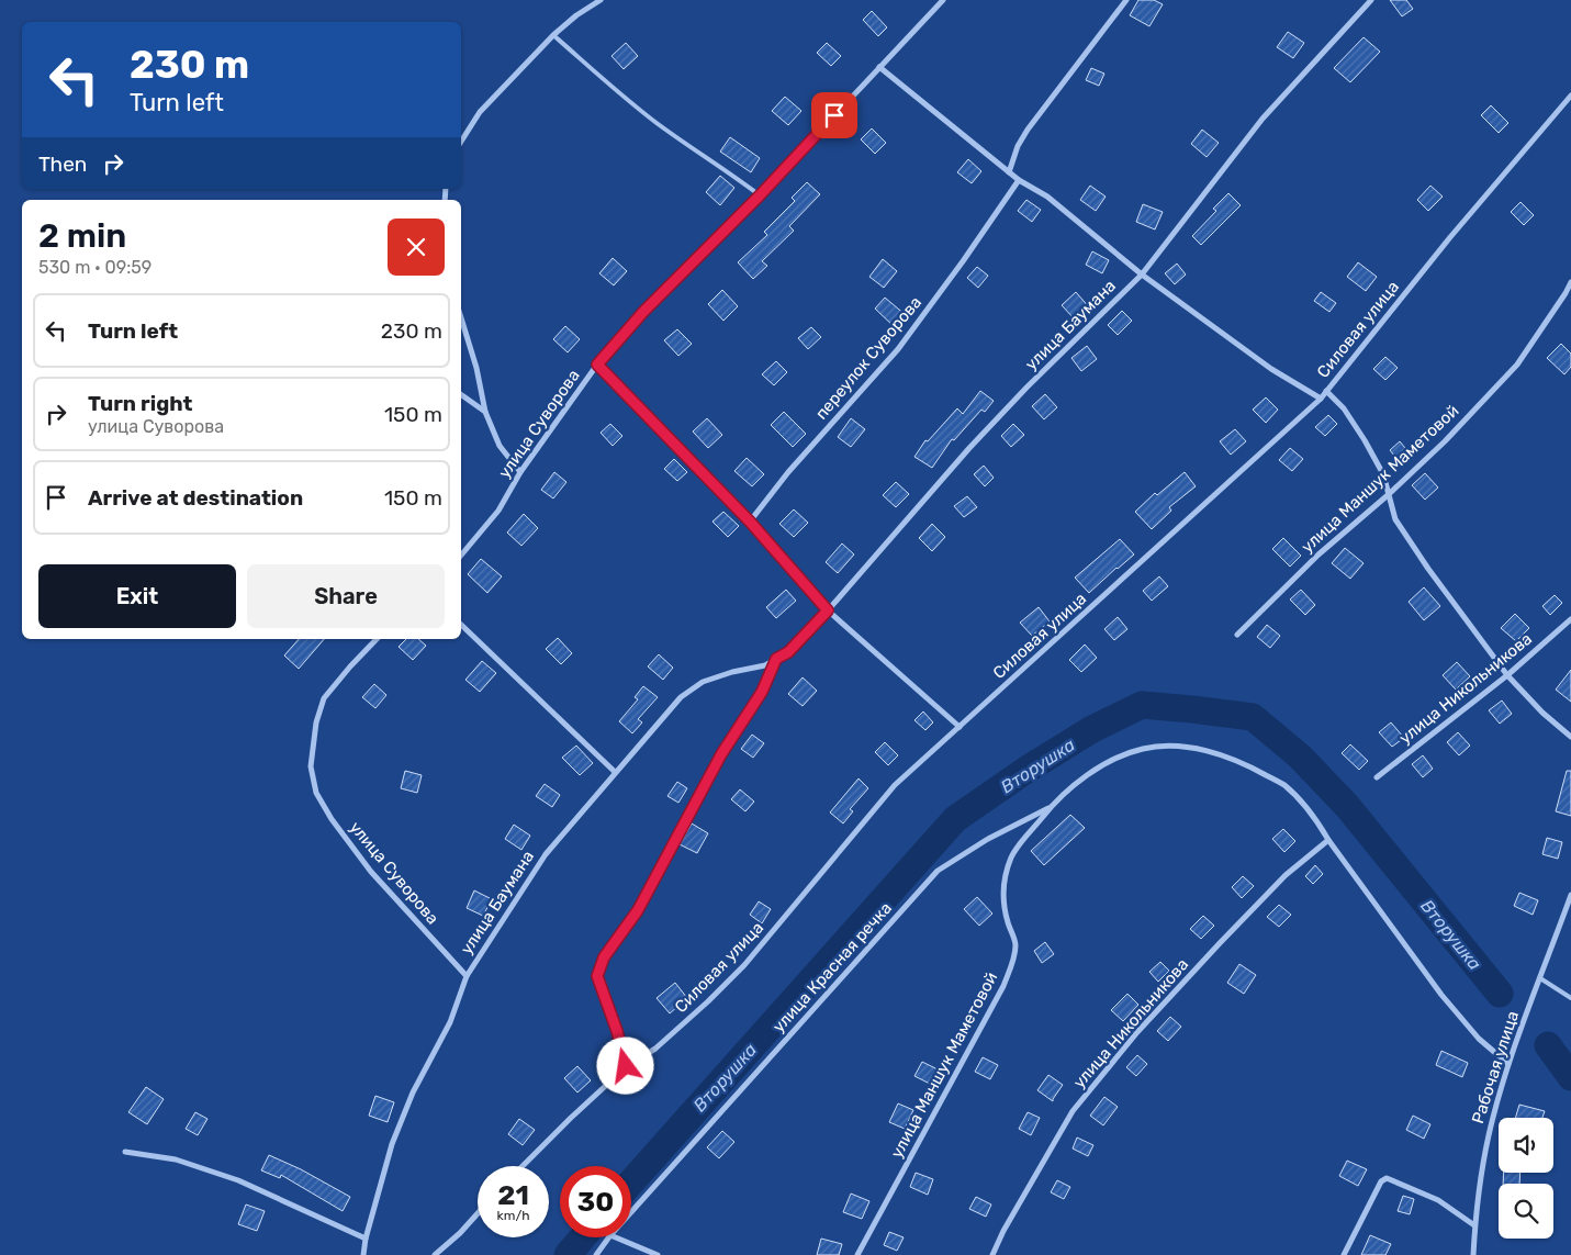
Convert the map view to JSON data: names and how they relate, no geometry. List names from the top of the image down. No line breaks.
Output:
{"streets":{"street":["улица Баумана","Силовая улица","переулок Суворова","улица Суворова","улица Маншук Маметовой","улица Никольникова","улица Красная речка","Рабочая улица"]},"crossings":[["улица Баумана","Силовая улица"],["улица Баумана","улица Суворова"],["улица Маншук Маметовой","улица Никольникова"],["улица Маншук Маметовой","улица Красная речка"],["улица Маншук Маметовой","Рабочая улица"]],"water":["Вторушка"],"page":{"turn":["230 m","Turn left"],"then":"Then","heading":["2 min","530 m · 09:59"],"list":[{"name":"Turn left","value":"230 m"},{"name":"Turn right","note":"улица Суворова","value":"150 m"},{"name":"Arrive at destination","value":"150 m"}],"buttons":["Exit","Share"],"speed":"21 km/h","limit":"30"}}
